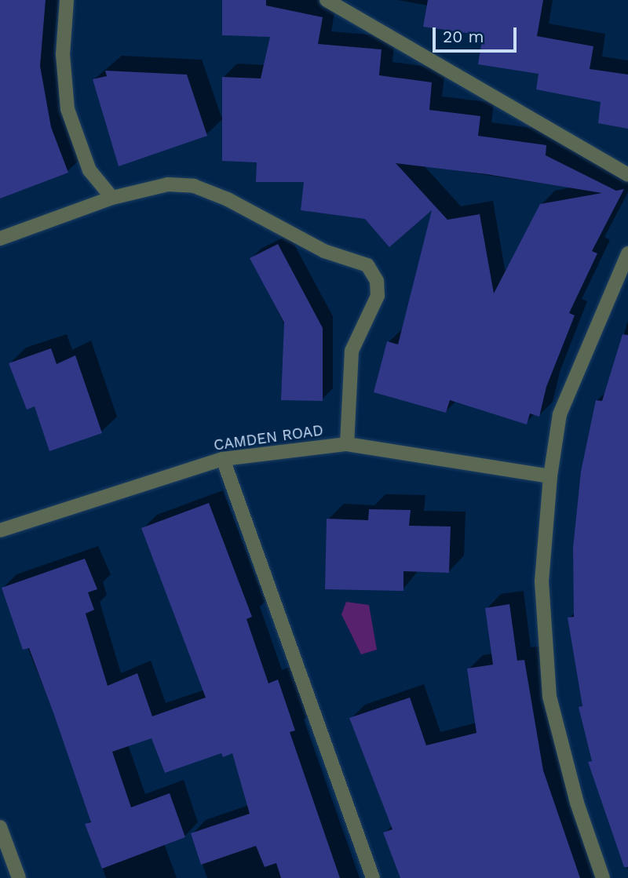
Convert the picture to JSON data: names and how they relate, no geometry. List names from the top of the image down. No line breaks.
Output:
{"streets":{"street":["CAMDEN ROAD"]},"scale_bar":"20 m"}
